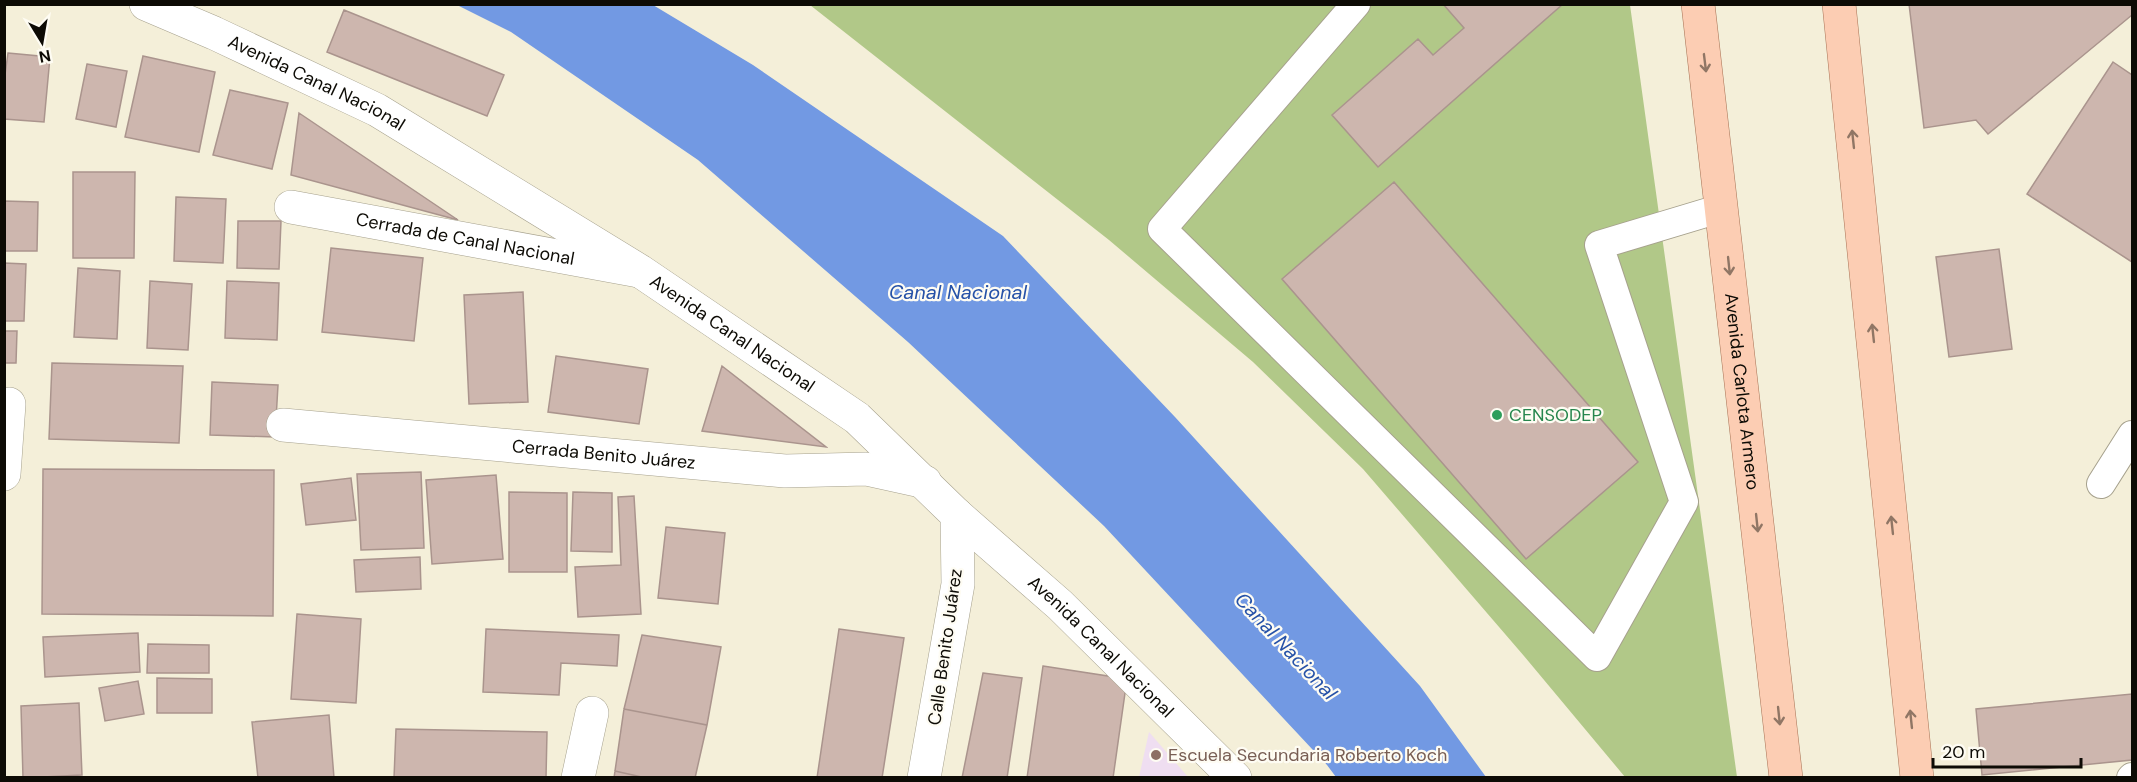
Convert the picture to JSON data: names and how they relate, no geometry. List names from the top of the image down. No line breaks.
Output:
{"streets":{"main road":["Avenida Carlota Armero"],"street":["Avenida Canal Nacional","Cerrada de Canal Nacional","Cerrada Benito Juárez","Calle Benito Juárez"]},"crossings":[["Avenida Canal Nacional","Cerrada de Canal Nacional"],["Avenida Canal Nacional","Cerrada Benito Juárez"],["Avenida Canal Nacional","Calle Benito Juárez"]],"water":["Canal Nacional"],"places":["CENSODEP","Escuela Secundaria Roberto Koch"],"scale_bar":"20 m","north":"bottom"}
